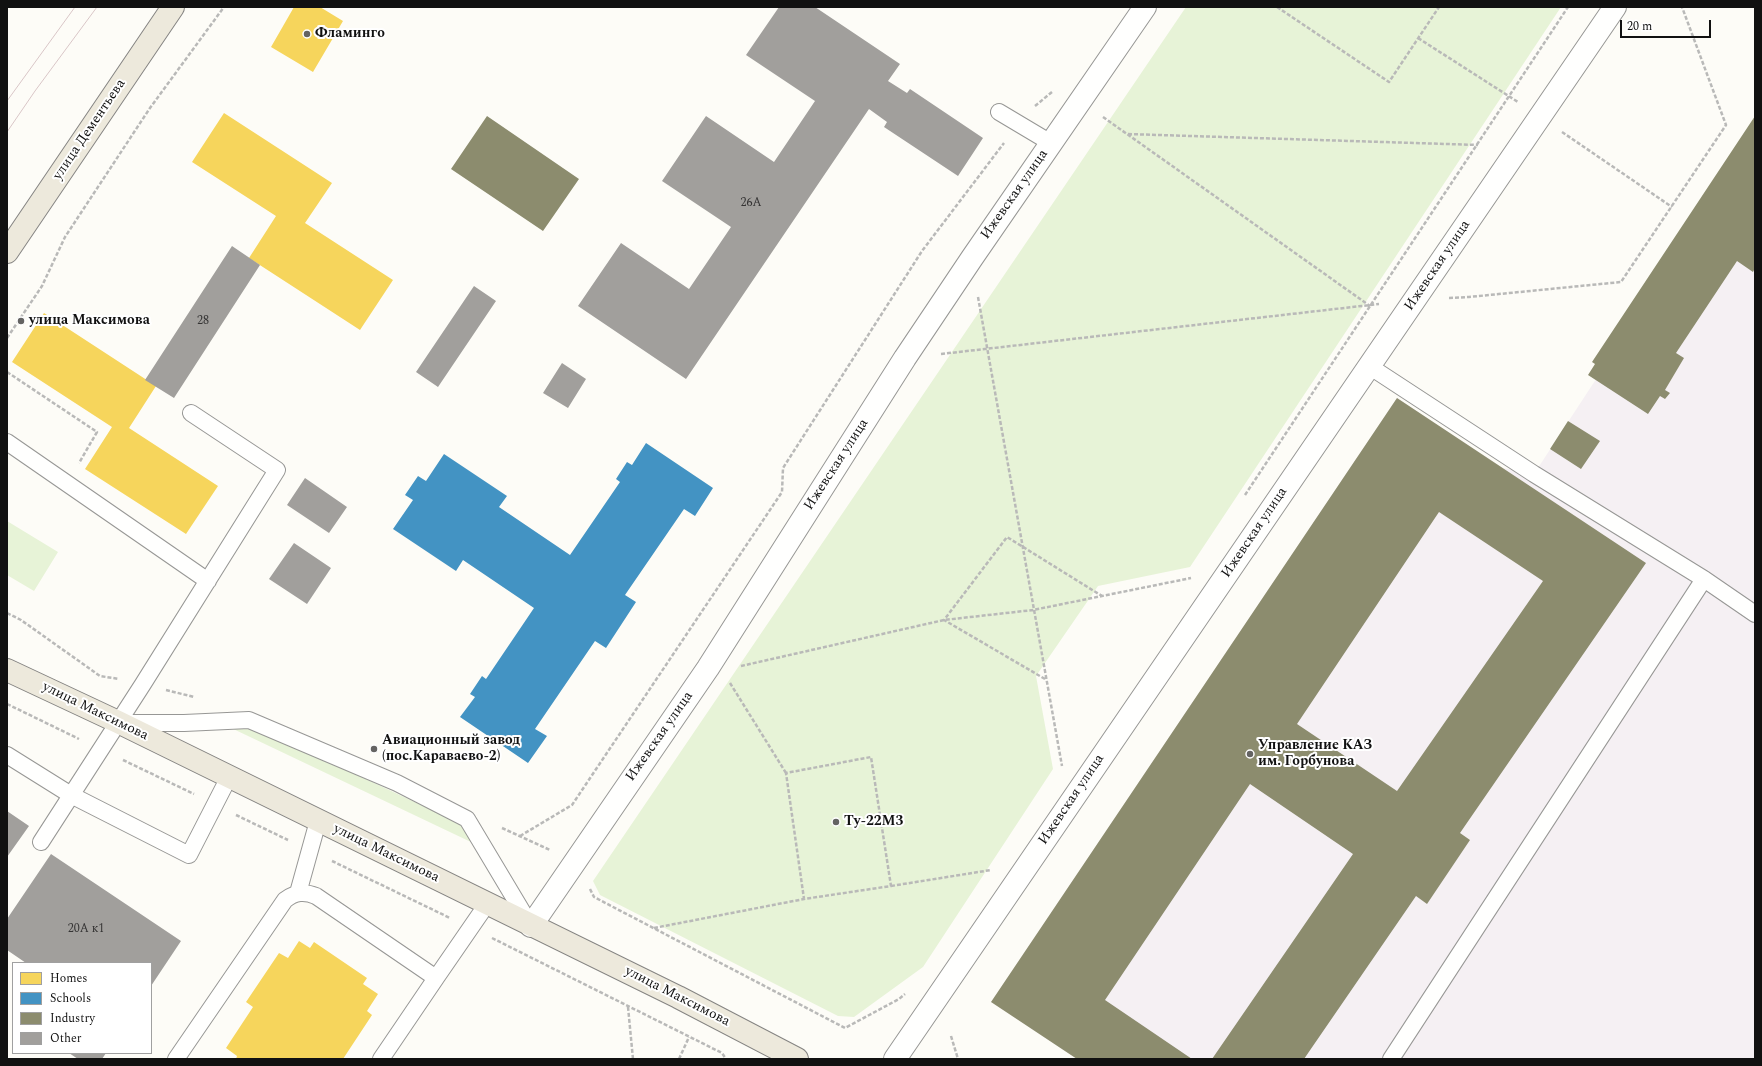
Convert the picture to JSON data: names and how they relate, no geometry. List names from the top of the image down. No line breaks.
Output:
{"streets":{"main road":["улица Дементьева","улица Максимова"],"street":["Ижевская улица"]},"crossings":[["Ижевская улица","улица Максимова"]],"places":["Фламинго","улица Максимова","Авиационный завод (пос.Караваево-2)","Управление КАЗ им. Горбунова","Ту-22М3"],"house_numbers":["26А","28","20А к1"],"legend":["Homes","Schools","Industry","Other"],"scale_bar":"20 m"}
